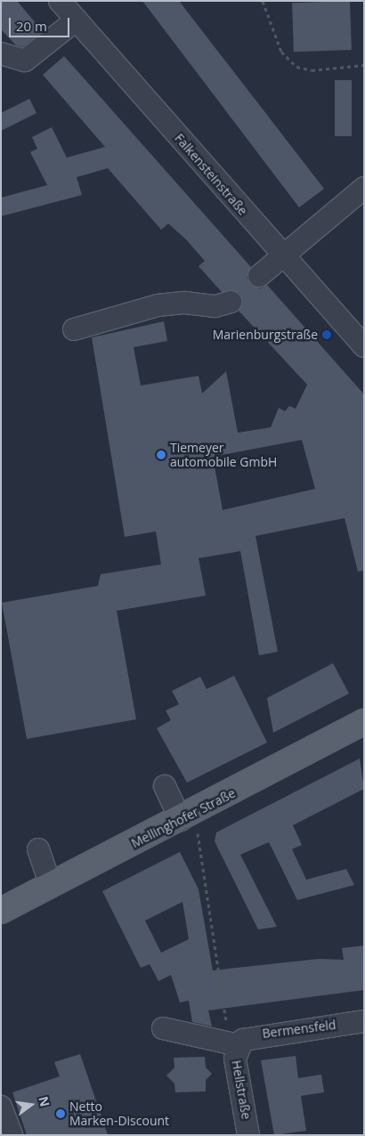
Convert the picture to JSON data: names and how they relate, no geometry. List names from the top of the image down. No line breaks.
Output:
{"streets":{"main road":["Mellinghofer Straße"],"street":["Falkensteinstraße","Bermensfeld","Hellstraße"]},"crossings":[["Bermensfeld","Hellstraße"]],"places":["Marienburgstraße","Tiemeyer automobile GmbH","Netto Marken-Discount"],"scale_bar":"20 m","north":"right"}
